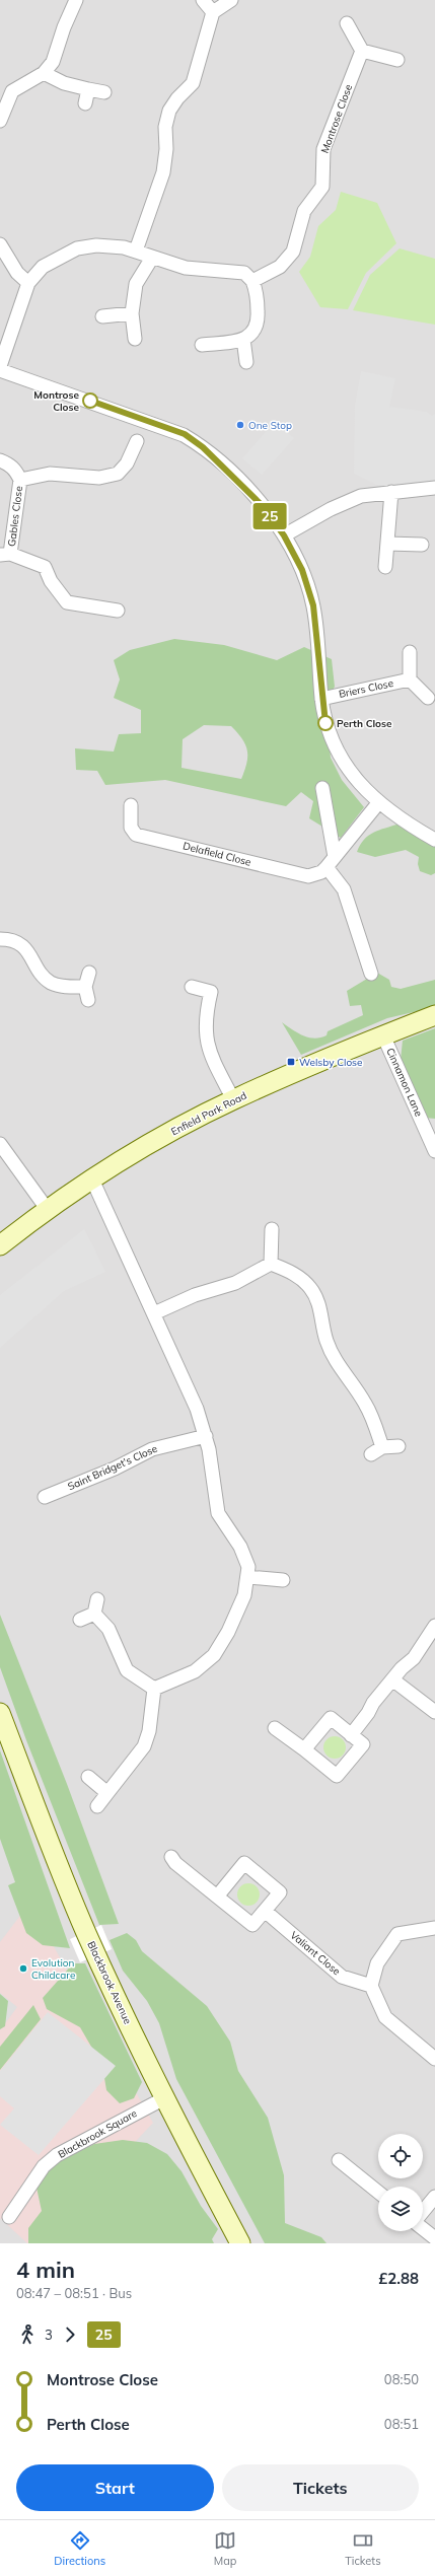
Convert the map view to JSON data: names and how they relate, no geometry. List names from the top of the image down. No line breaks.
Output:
{"streets":{"street":["Montrose Close","Gables Close","Briers Close","Delafield Close","Cinnamon Lane","Enfield Park Road","Saint Bridget's Close","Valiant Close","Blackbrook Avenue","Blackbrook Square"]},"crossings":[["Cinnamon Lane","Enfield Park Road"],["Blackbrook Avenue","Blackbrook Square"]],"places":{"other":["Montrose Close","One Stop","Perth Close","Evolution Childcare"],"transit":["Welsby Close"]},"lines":["bus line 25"],"page":{"on_map":"25","heading":["4 min","08:47 – 08:51 · Bus","£2.88"],"legs":["3","25"],"list":[{"name":"Montrose Close","value":"08:50"},{"name":"Perth Close","value":"08:51"}],"buttons":["Start","Tickets"],"tabs":["Directions","Map","Tickets"]}}
